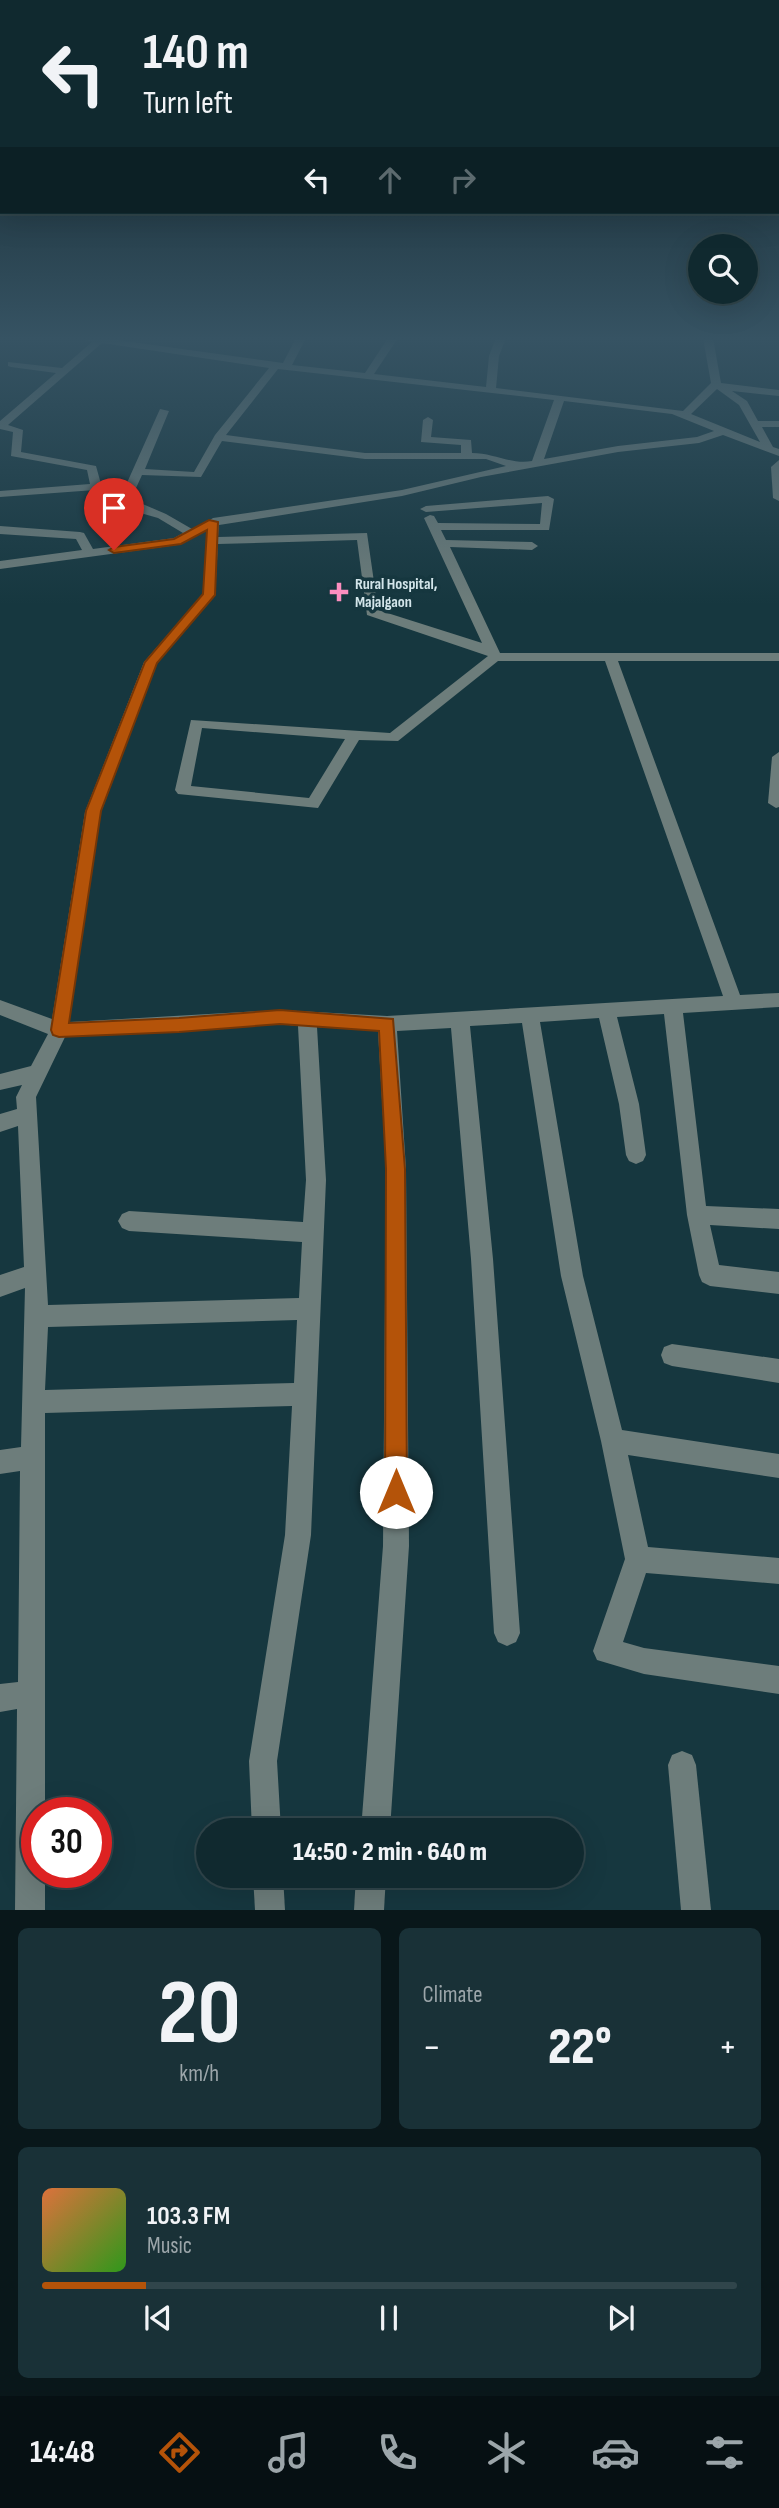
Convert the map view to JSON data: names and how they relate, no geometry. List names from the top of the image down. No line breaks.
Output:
{"places":{"health":["Rural Hospital, Majalgaon"]},"page":{"turn":["140 m","Turn left"],"limit":"30","trip":"14:50 · 2 min · 640 m","tile":[["20","km/h"],"Climate"],"heat":["−","22°","+"],"song":["103.3 FM","Music"],"tabs":"14:48"}}
